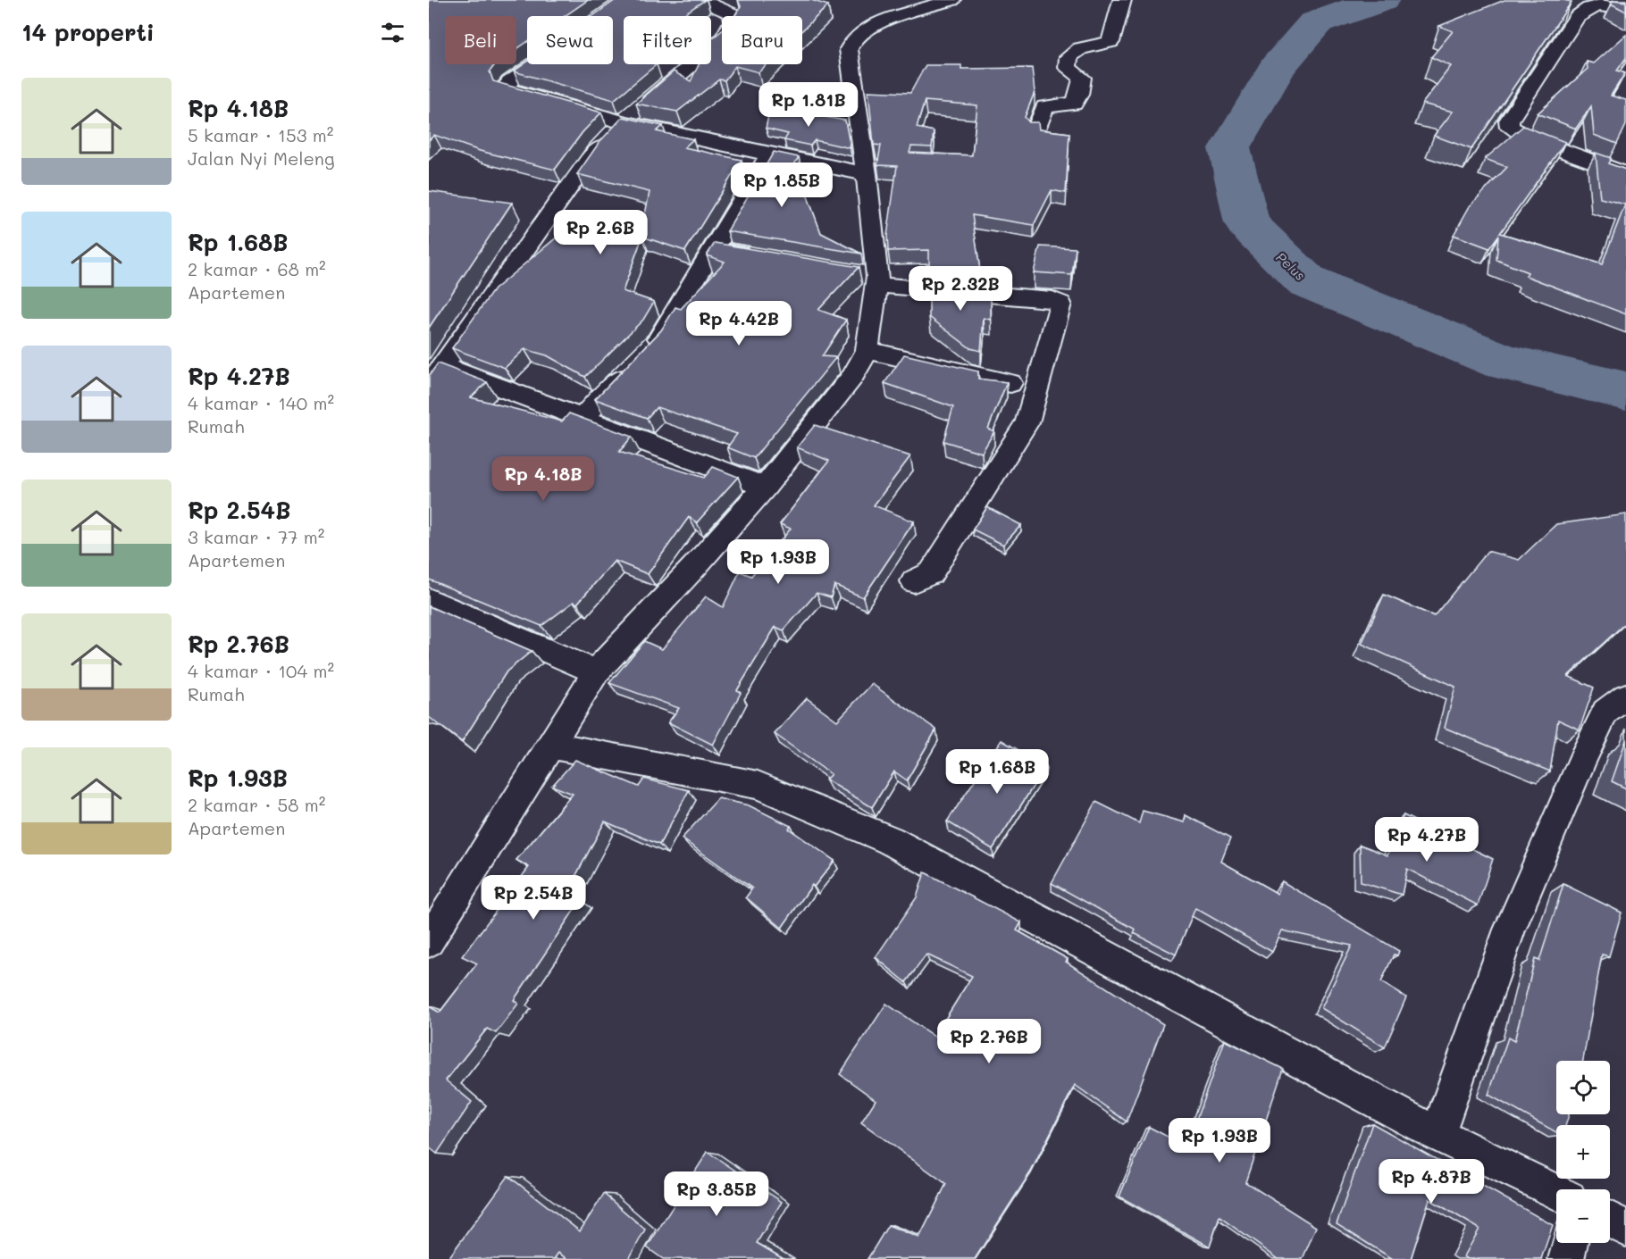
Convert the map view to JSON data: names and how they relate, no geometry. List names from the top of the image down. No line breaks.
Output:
{"water":["Pelus"],"page":{"heading":"14 properti","chip":["Beli","Sewa","Filter","Baru"],"list":[{"name":"Rp 4.18B","note":"5 kamar · 153 m² · Jalan Nyi Meleng"},{"name":"Rp 1.68B","note":"2 kamar · 68 m² · Apartemen"},{"name":"Rp 4.27B","note":"4 kamar · 140 m² · Rumah"},{"name":"Rp 2.54B","note":"3 kamar · 77 m² · Apartemen"},{"name":"Rp 2.76B","note":"4 kamar · 104 m² · Rumah"},{"name":"Rp 1.93B","note":"2 kamar · 58 m² · Apartemen"}],"price":["Rp 1.81B","Rp 1.85B","Rp 2.6B","Rp 2.32B","Rp 4.42B","Rp 4.18B","Rp 1.93B","Rp 1.68B","Rp 4.27B","Rp 2.54B","Rp 2.76B","Rp 1.93B","Rp 4.87B","Rp 3.85B"],"map_buttons":["+","−"]}}
